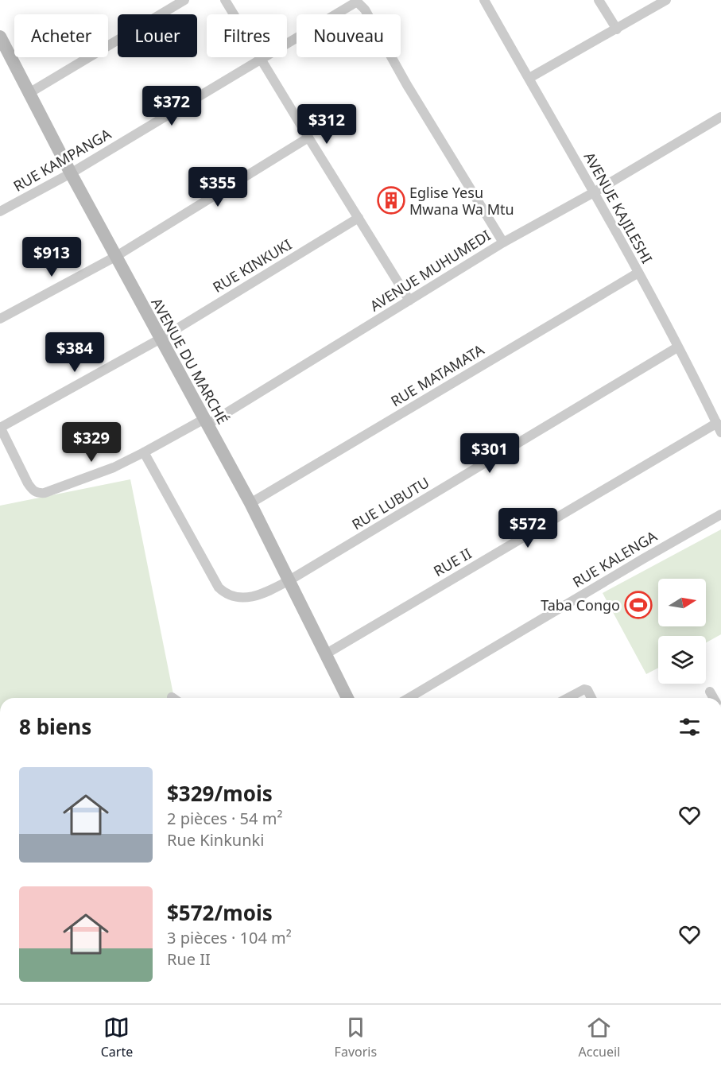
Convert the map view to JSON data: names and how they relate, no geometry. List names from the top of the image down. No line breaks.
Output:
{"streets":{"street":["RUE KAMPANGA","AVENUE KAJILESHI","RUE KINKUKI","AVENUE MUHUMEDI","AVENUE DU MARCHÉ","RUE MATAMATA","RUE LUBUTU","RUE KALENGA","RUE II"]},"crossings":[["RUE KAMPANGA","AVENUE MUHUMEDI"],["RUE KAMPANGA","AVENUE DU MARCHÉ"],["AVENUE KAJILESHI","AVENUE MUHUMEDI"],["AVENUE KAJILESHI","RUE MATAMATA"],["AVENUE KAJILESHI","RUE LUBUTU"],["AVENUE KAJILESHI","RUE II"],["RUE KINKUKI","AVENUE MUHUMEDI"],["RUE KINKUKI","AVENUE DU MARCHÉ"],["AVENUE MUHUMEDI","AVENUE DU MARCHÉ"],["AVENUE MUHUMEDI","RUE LUBUTU"],["AVENUE DU MARCHÉ","RUE MATAMATA"],["AVENUE DU MARCHÉ","RUE LUBUTU"],["AVENUE DU MARCHÉ","RUE II"]],"places":{"building":["Eglise Yesu Mwana Wa Mtu"],"sports":["Taba Congo"]},"north":"right","page":{"chip":["Acheter","Louer","Filtres","Nouveau"],"price":["$372","$312","$355","$913","$384","$329","$301","$572"],"heading":"8 biens","list":[{"name":"$329/mois","note":"2 pièces · 54 m² · Rue Kinkunki"},{"name":"$572/mois","note":"3 pièces · 104 m² · Rue II"}],"tabs":["Carte","Favoris","Accueil"]}}
